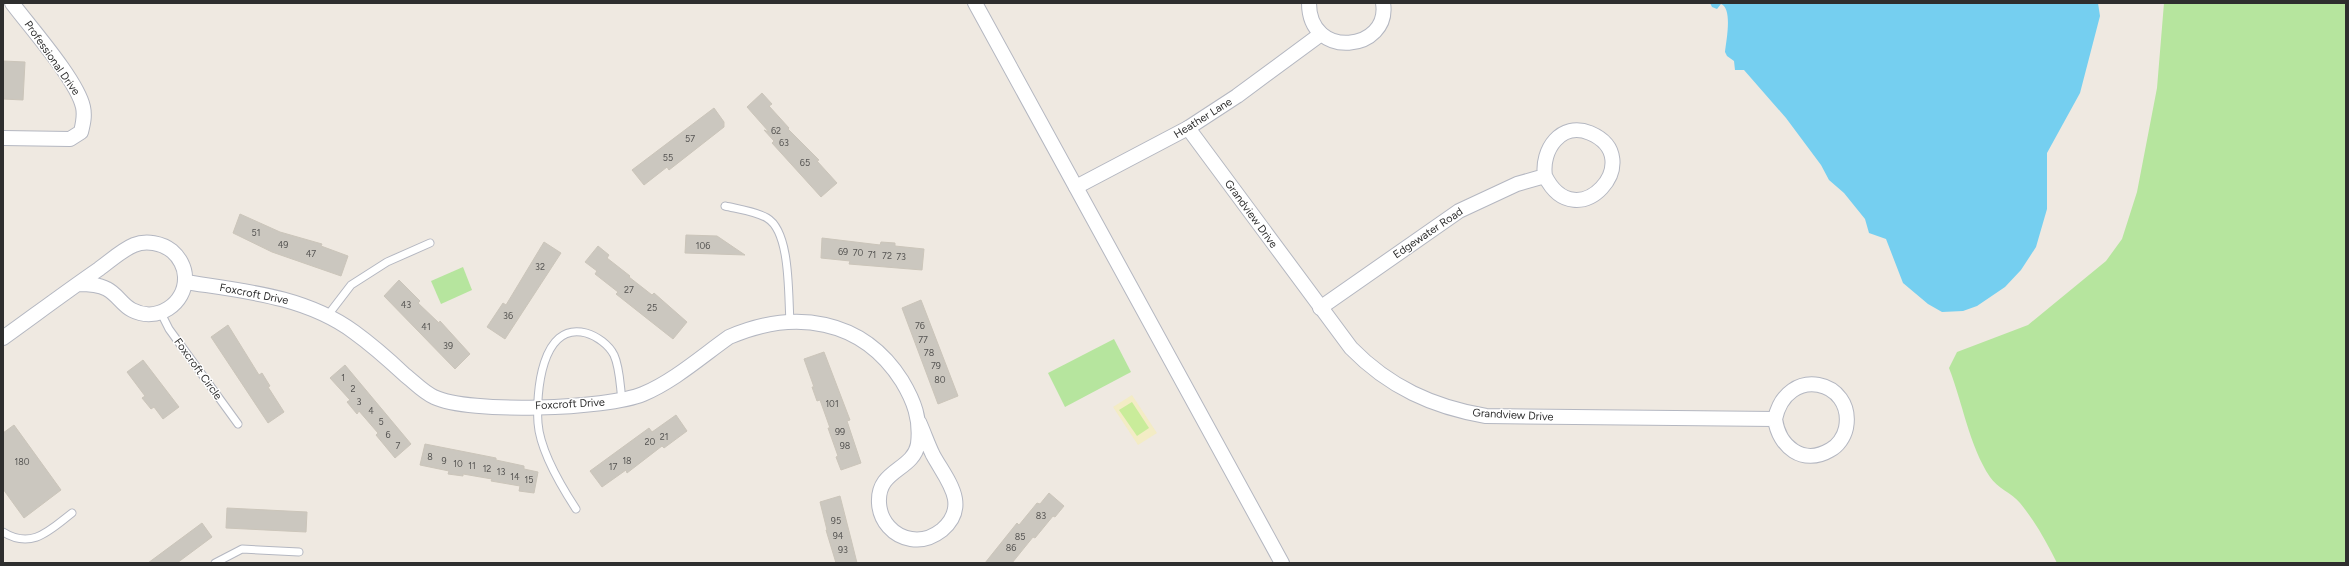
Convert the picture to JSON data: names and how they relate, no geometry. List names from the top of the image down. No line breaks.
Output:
{"streets":{"street":["Professional Drive","Heather Lane","Grandview Drive","Edgewater Road","Foxcroft Drive"],"lane":["Foxcroft Circle"]},"crossings":[["Heather Lane","Grandview Drive"],["Grandview Drive","Edgewater Road"]],"house_numbers":["62","57","63","55","65","51","49","106","69","70","47","71","72","73","32","27","43","25","36","76","41","77","39","78","79","1","80","2","3","101","4","5","99","6","21","20","7","98","8","9","18","180","10","11","17","12","13","14","15","83","95","94","85","86","93"]}
